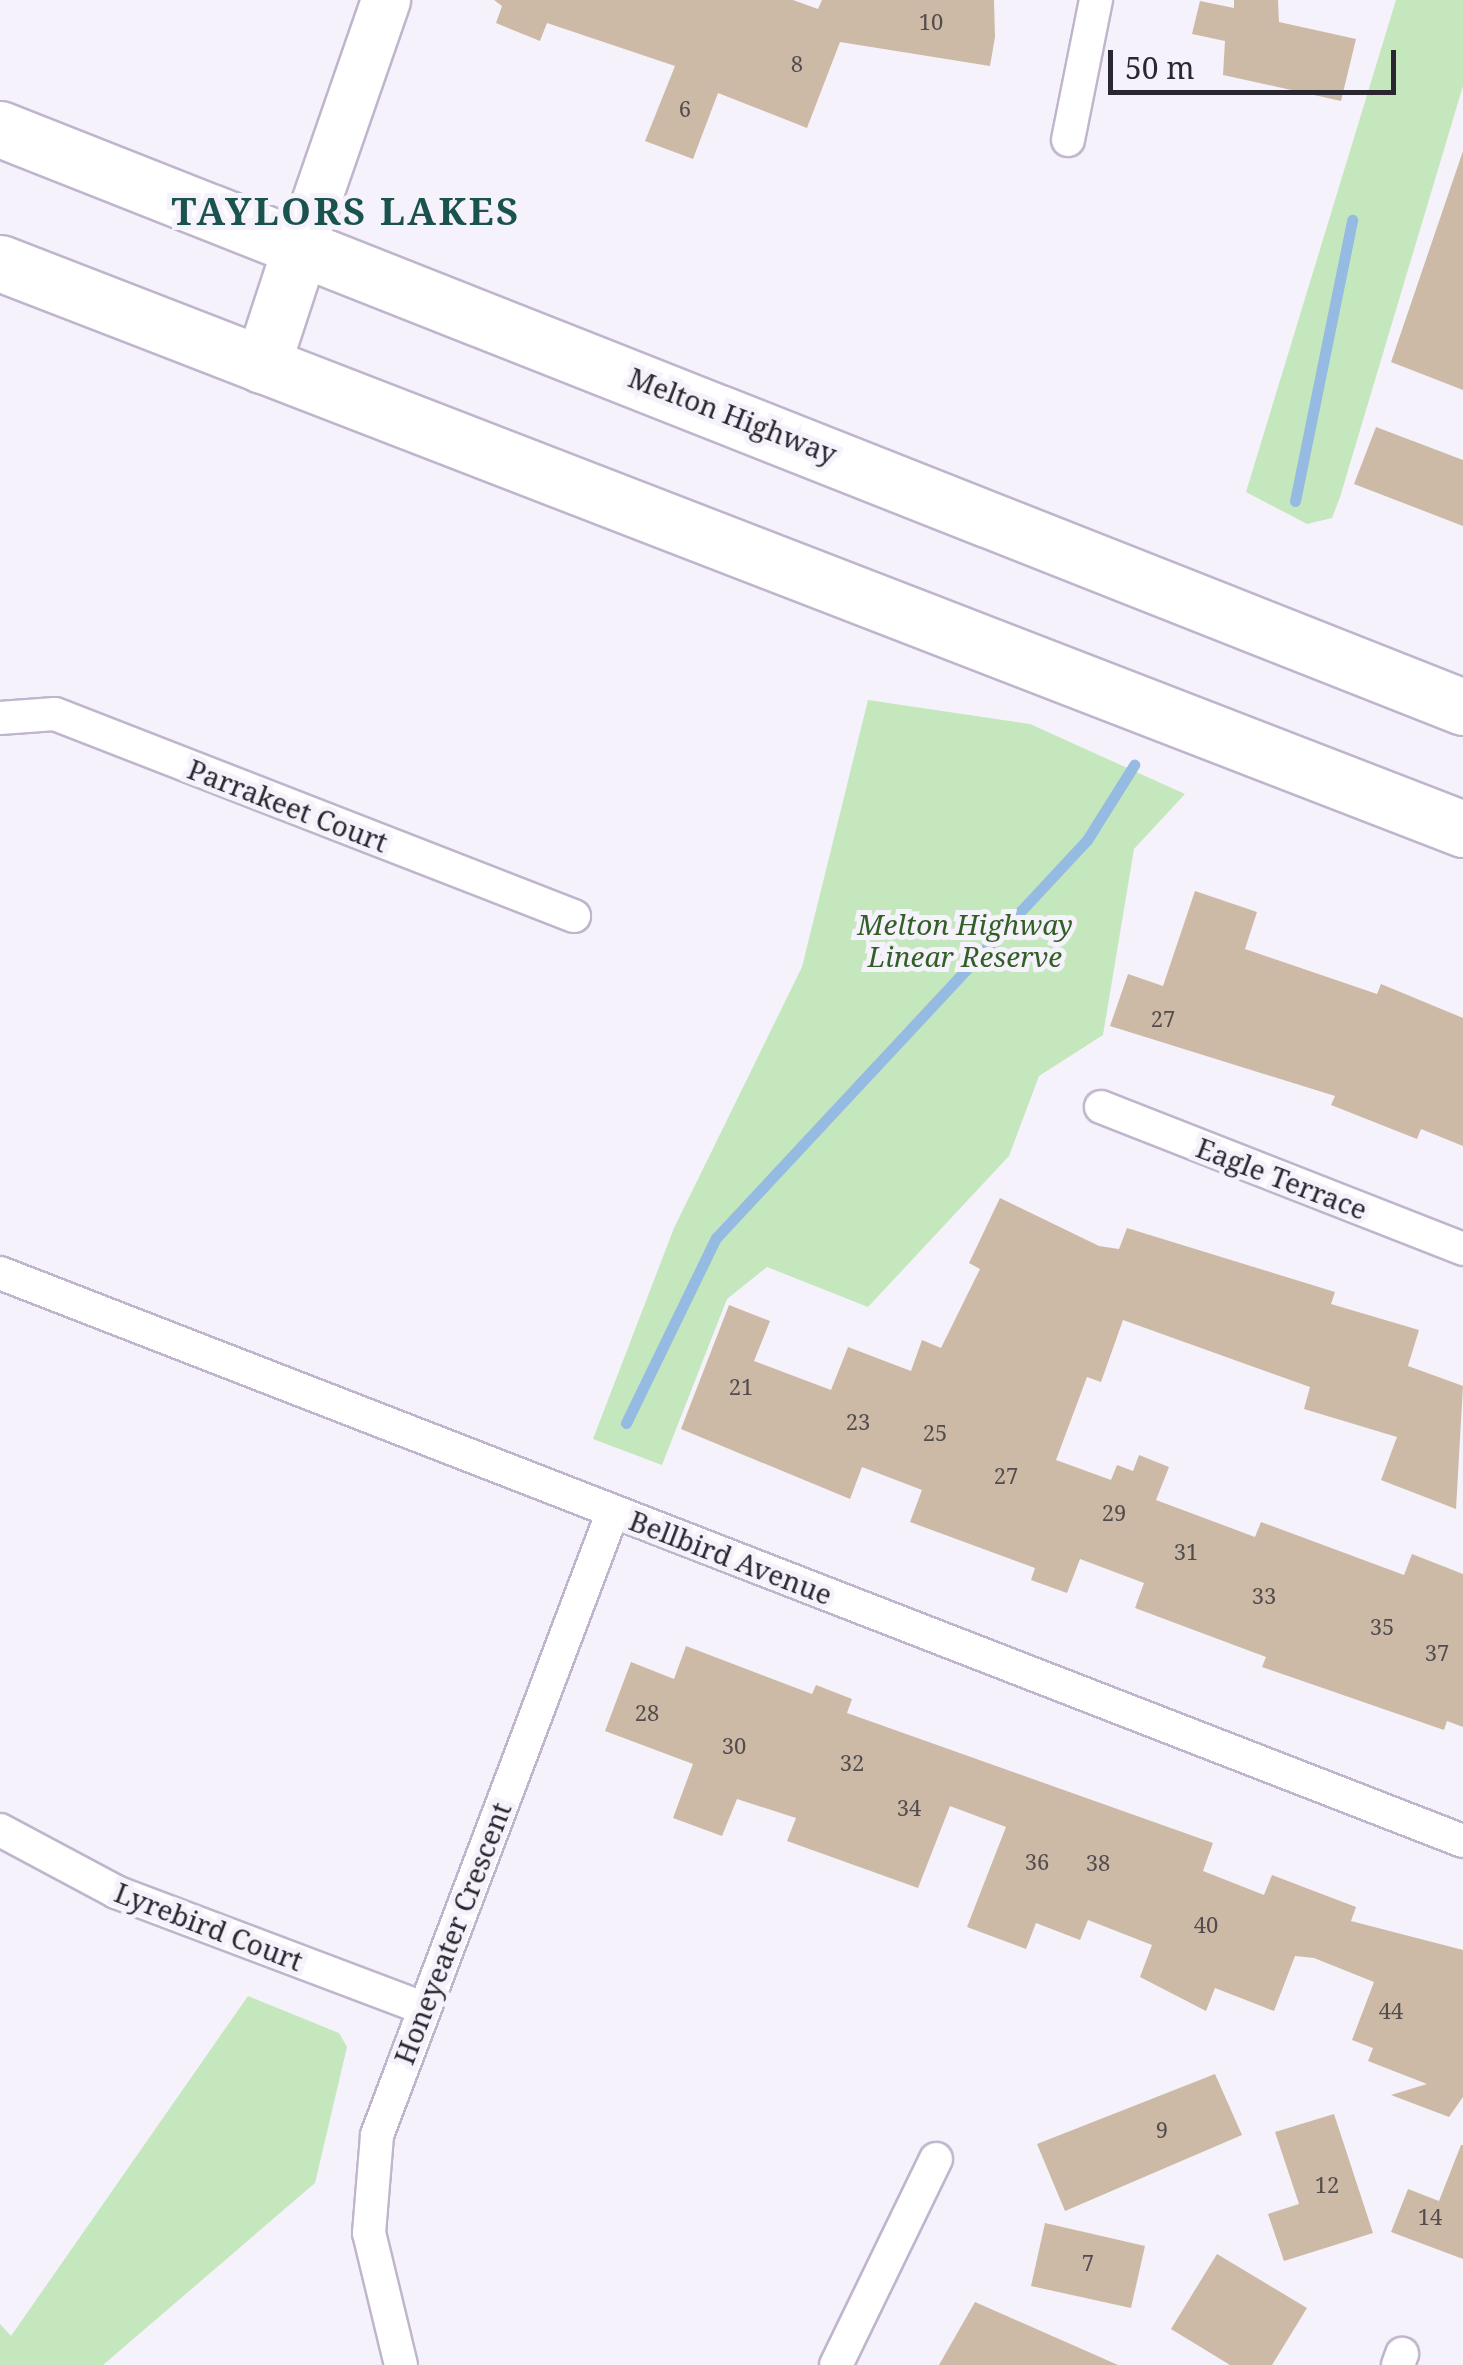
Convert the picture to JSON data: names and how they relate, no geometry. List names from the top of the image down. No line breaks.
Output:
{"streets":{"highway":["Melton Highway"],"street":["Parrakeet Court","Eagle Terrace","Bellbird Avenue","Lyrebird Court","Honeyeater Crescent"]},"crossings":[["Bellbird Avenue","Honeyeater Crescent"],["Lyrebird Court","Honeyeater Crescent"]],"districts":["TAYLORS LAKES"],"parks":["Melton Highway Linear Reserve"],"house_numbers":["10","8","6","27","21","23","25","27","29","31","33","35","37","28","30","32","34","36","38","40","44","9","12","14","7"],"scale_bar":"50 m"}
